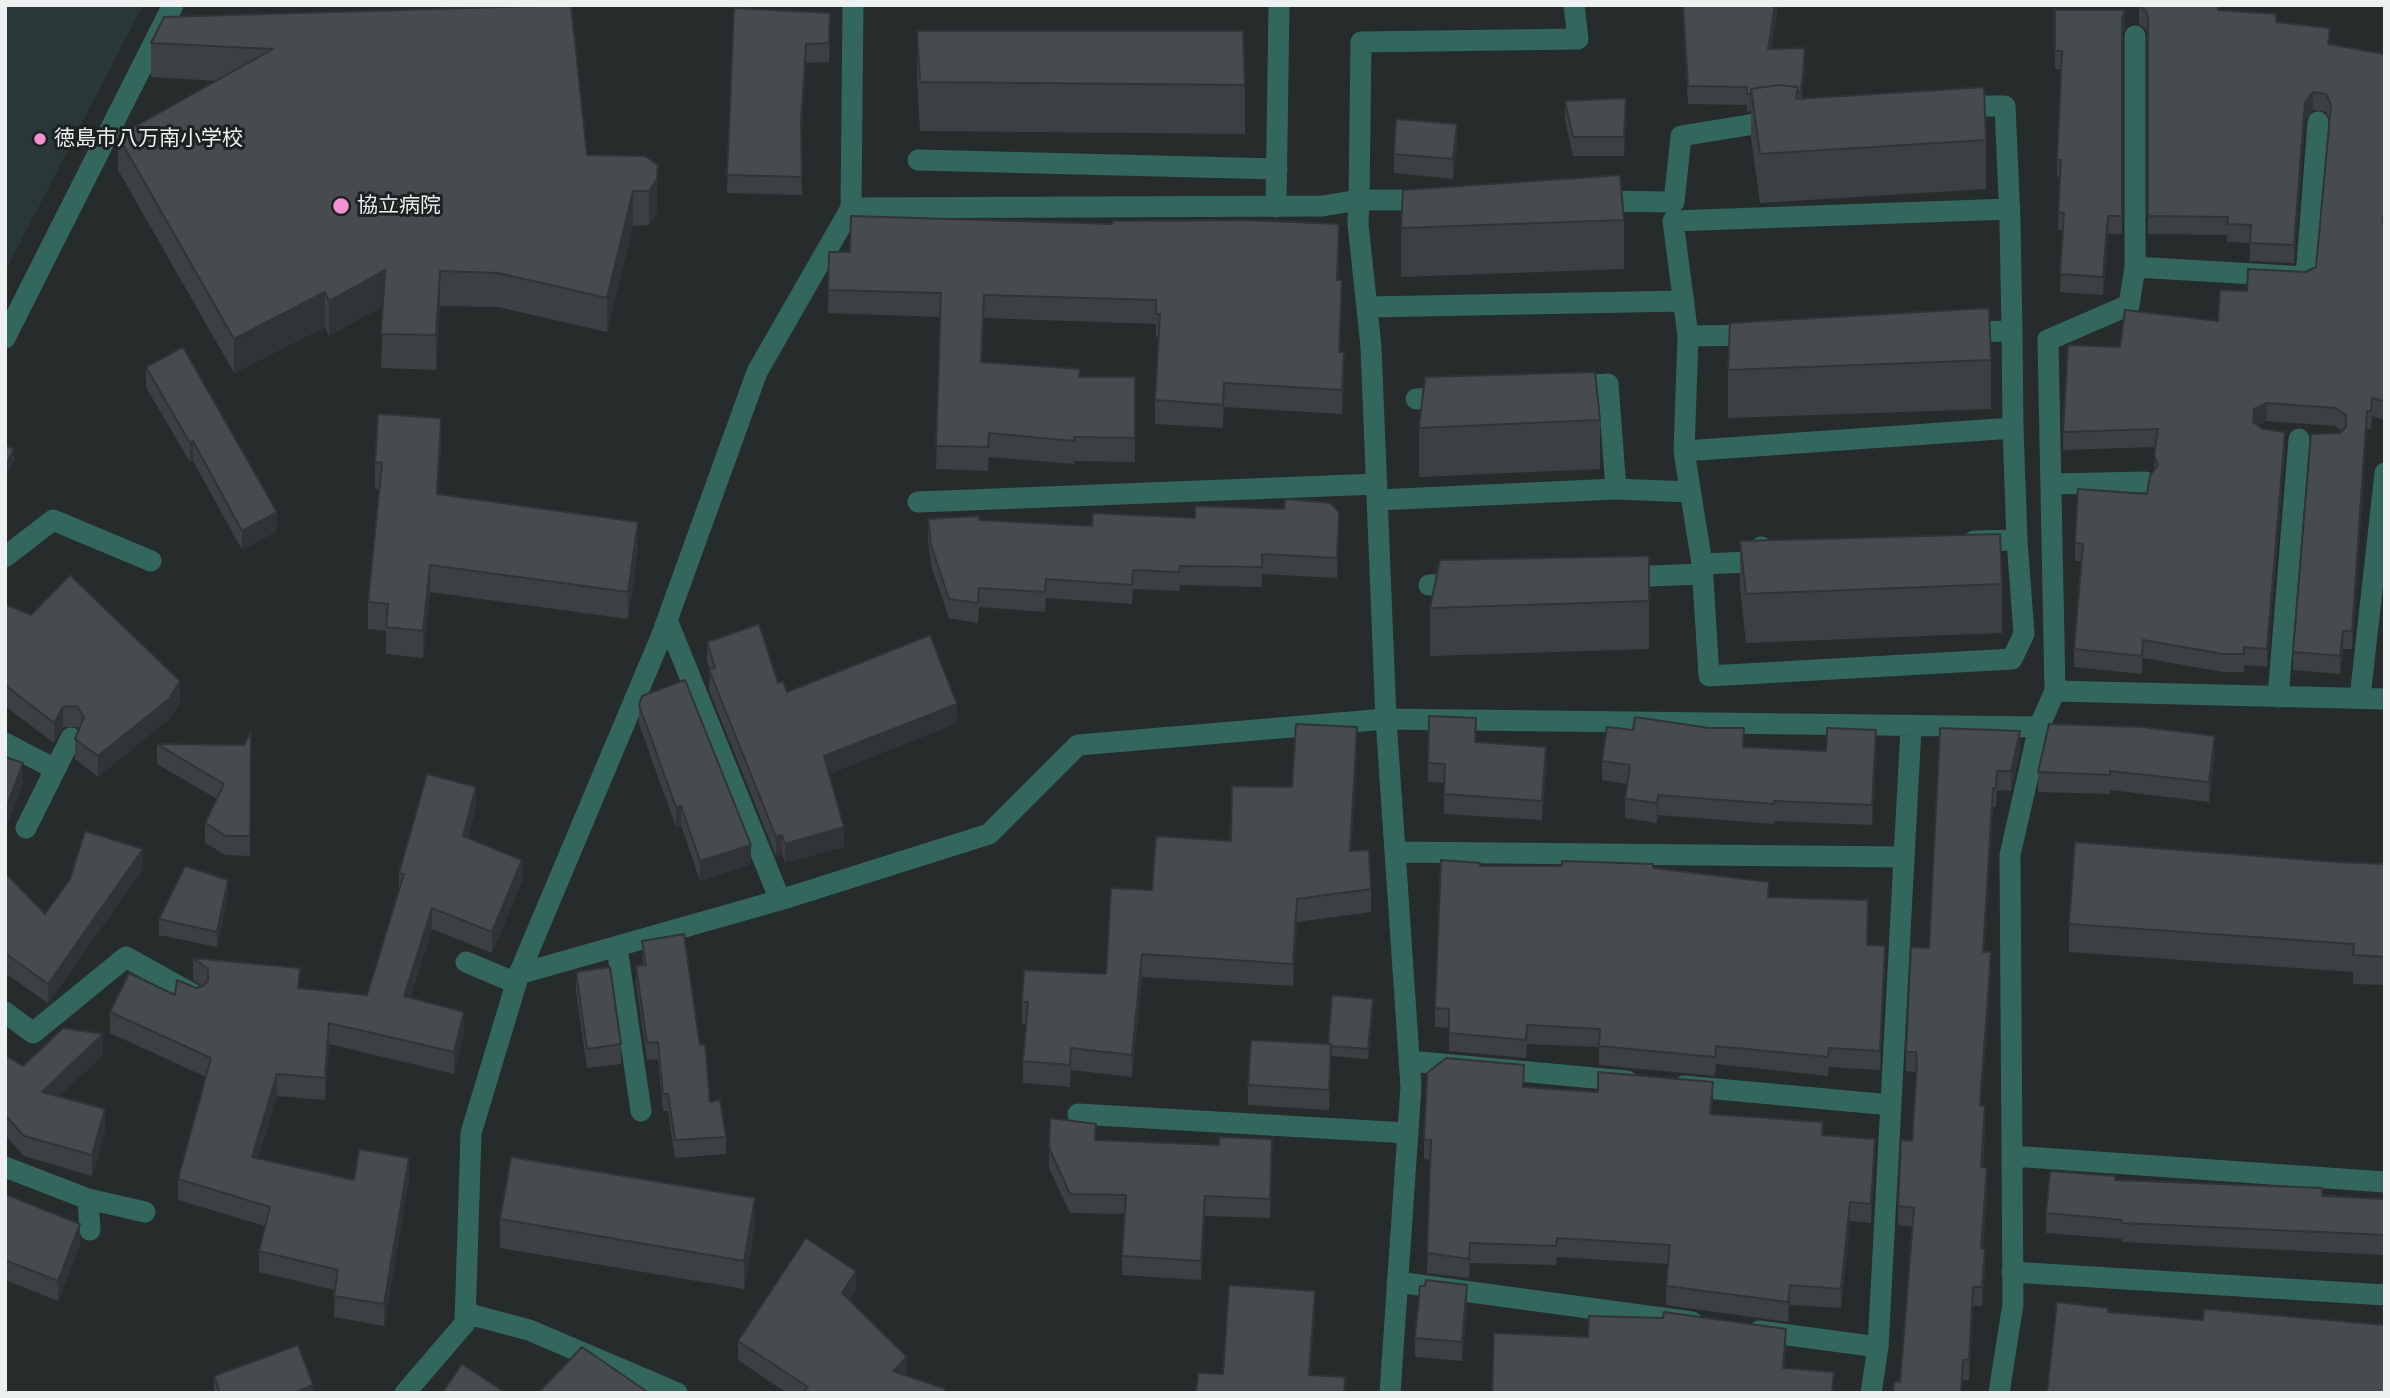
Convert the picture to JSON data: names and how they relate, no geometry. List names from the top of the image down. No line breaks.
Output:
{"places":["徳島市八万南小学校","協立病院"]}
